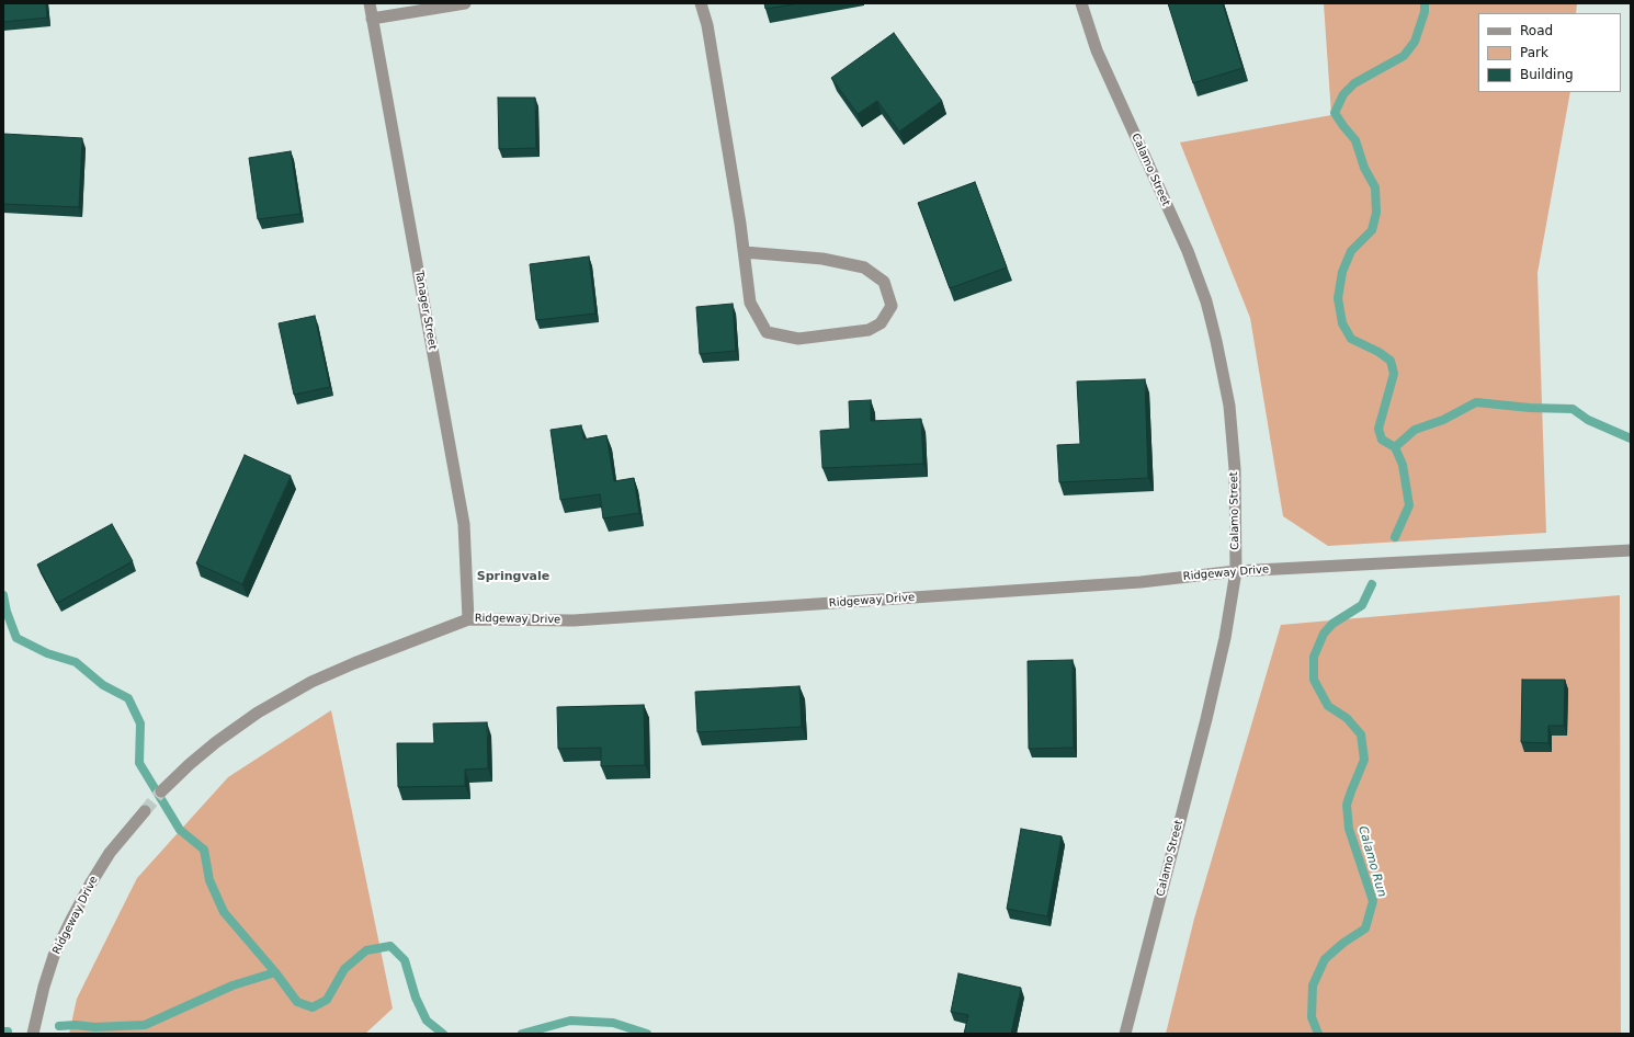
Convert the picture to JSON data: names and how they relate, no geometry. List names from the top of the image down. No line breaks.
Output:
{"streets":{"street":["Calamo Street","Tanager Street","Ridgeway Drive"]},"crossings":[["Calamo Street","Ridgeway Drive"],["Tanager Street","Ridgeway Drive"]],"districts":["Springvale"],"water":["Calamo Run"],"legend":["Road","Park","Building"]}
